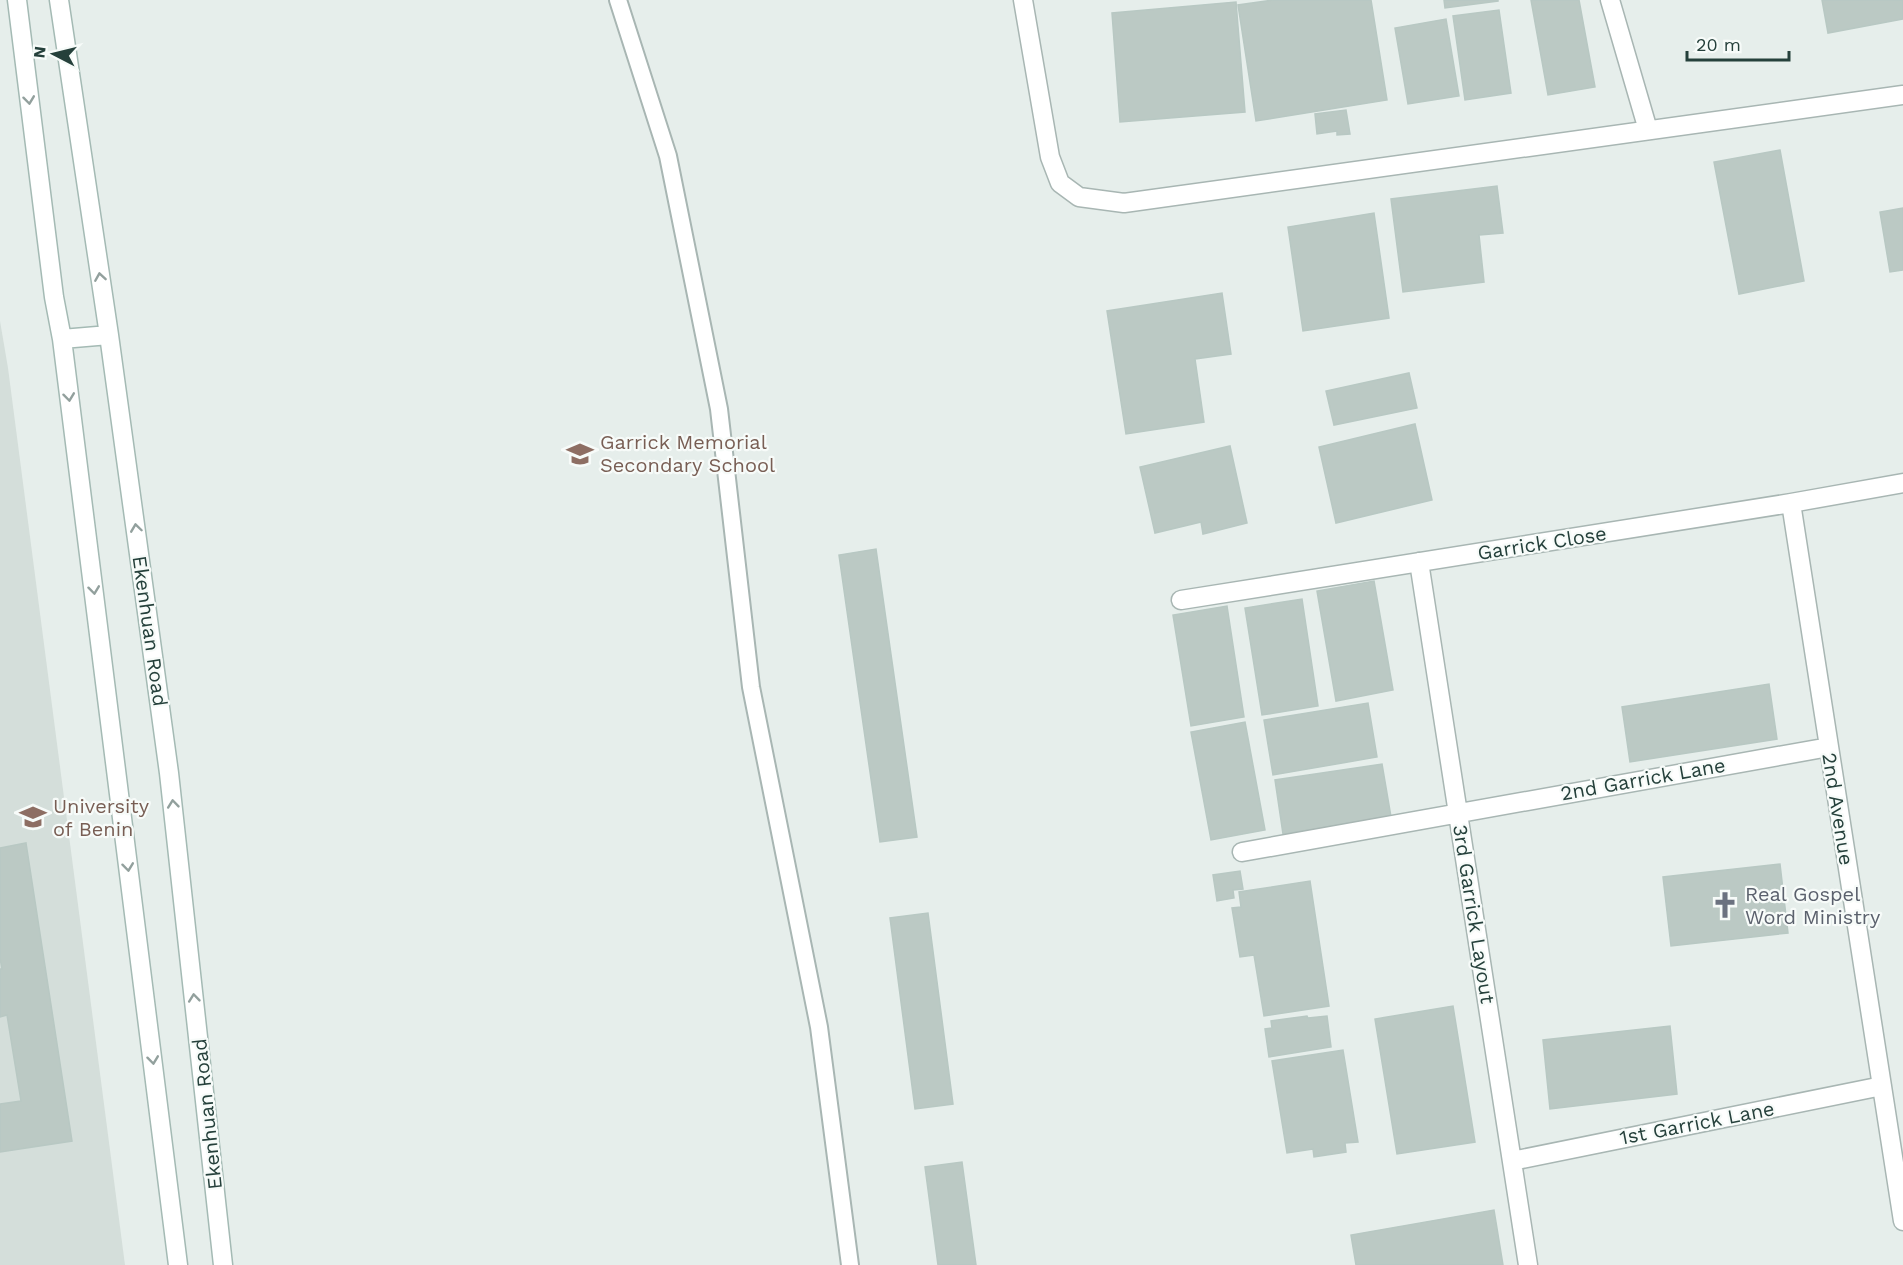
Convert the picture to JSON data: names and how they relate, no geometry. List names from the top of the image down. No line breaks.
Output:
{"streets":{"street":["Garrick Close","Ekenhuan Road","2nd Garrick Lane","2nd Avenue","3rd Garrick Layout","1st Garrick Lane"]},"crossings":[["Garrick Close","2nd Avenue"],["Garrick Close","3rd Garrick Layout"],["2nd Garrick Lane","2nd Avenue"],["2nd Garrick Lane","3rd Garrick Layout"],["2nd Avenue","1st Garrick Lane"],["3rd Garrick Layout","1st Garrick Lane"]],"places":{"school or university":["Garrick Memorial Secondary School","University of Benin"],"church":["Real Gospel Word Ministry"]},"scale_bar":"20 m","north":"left"}
